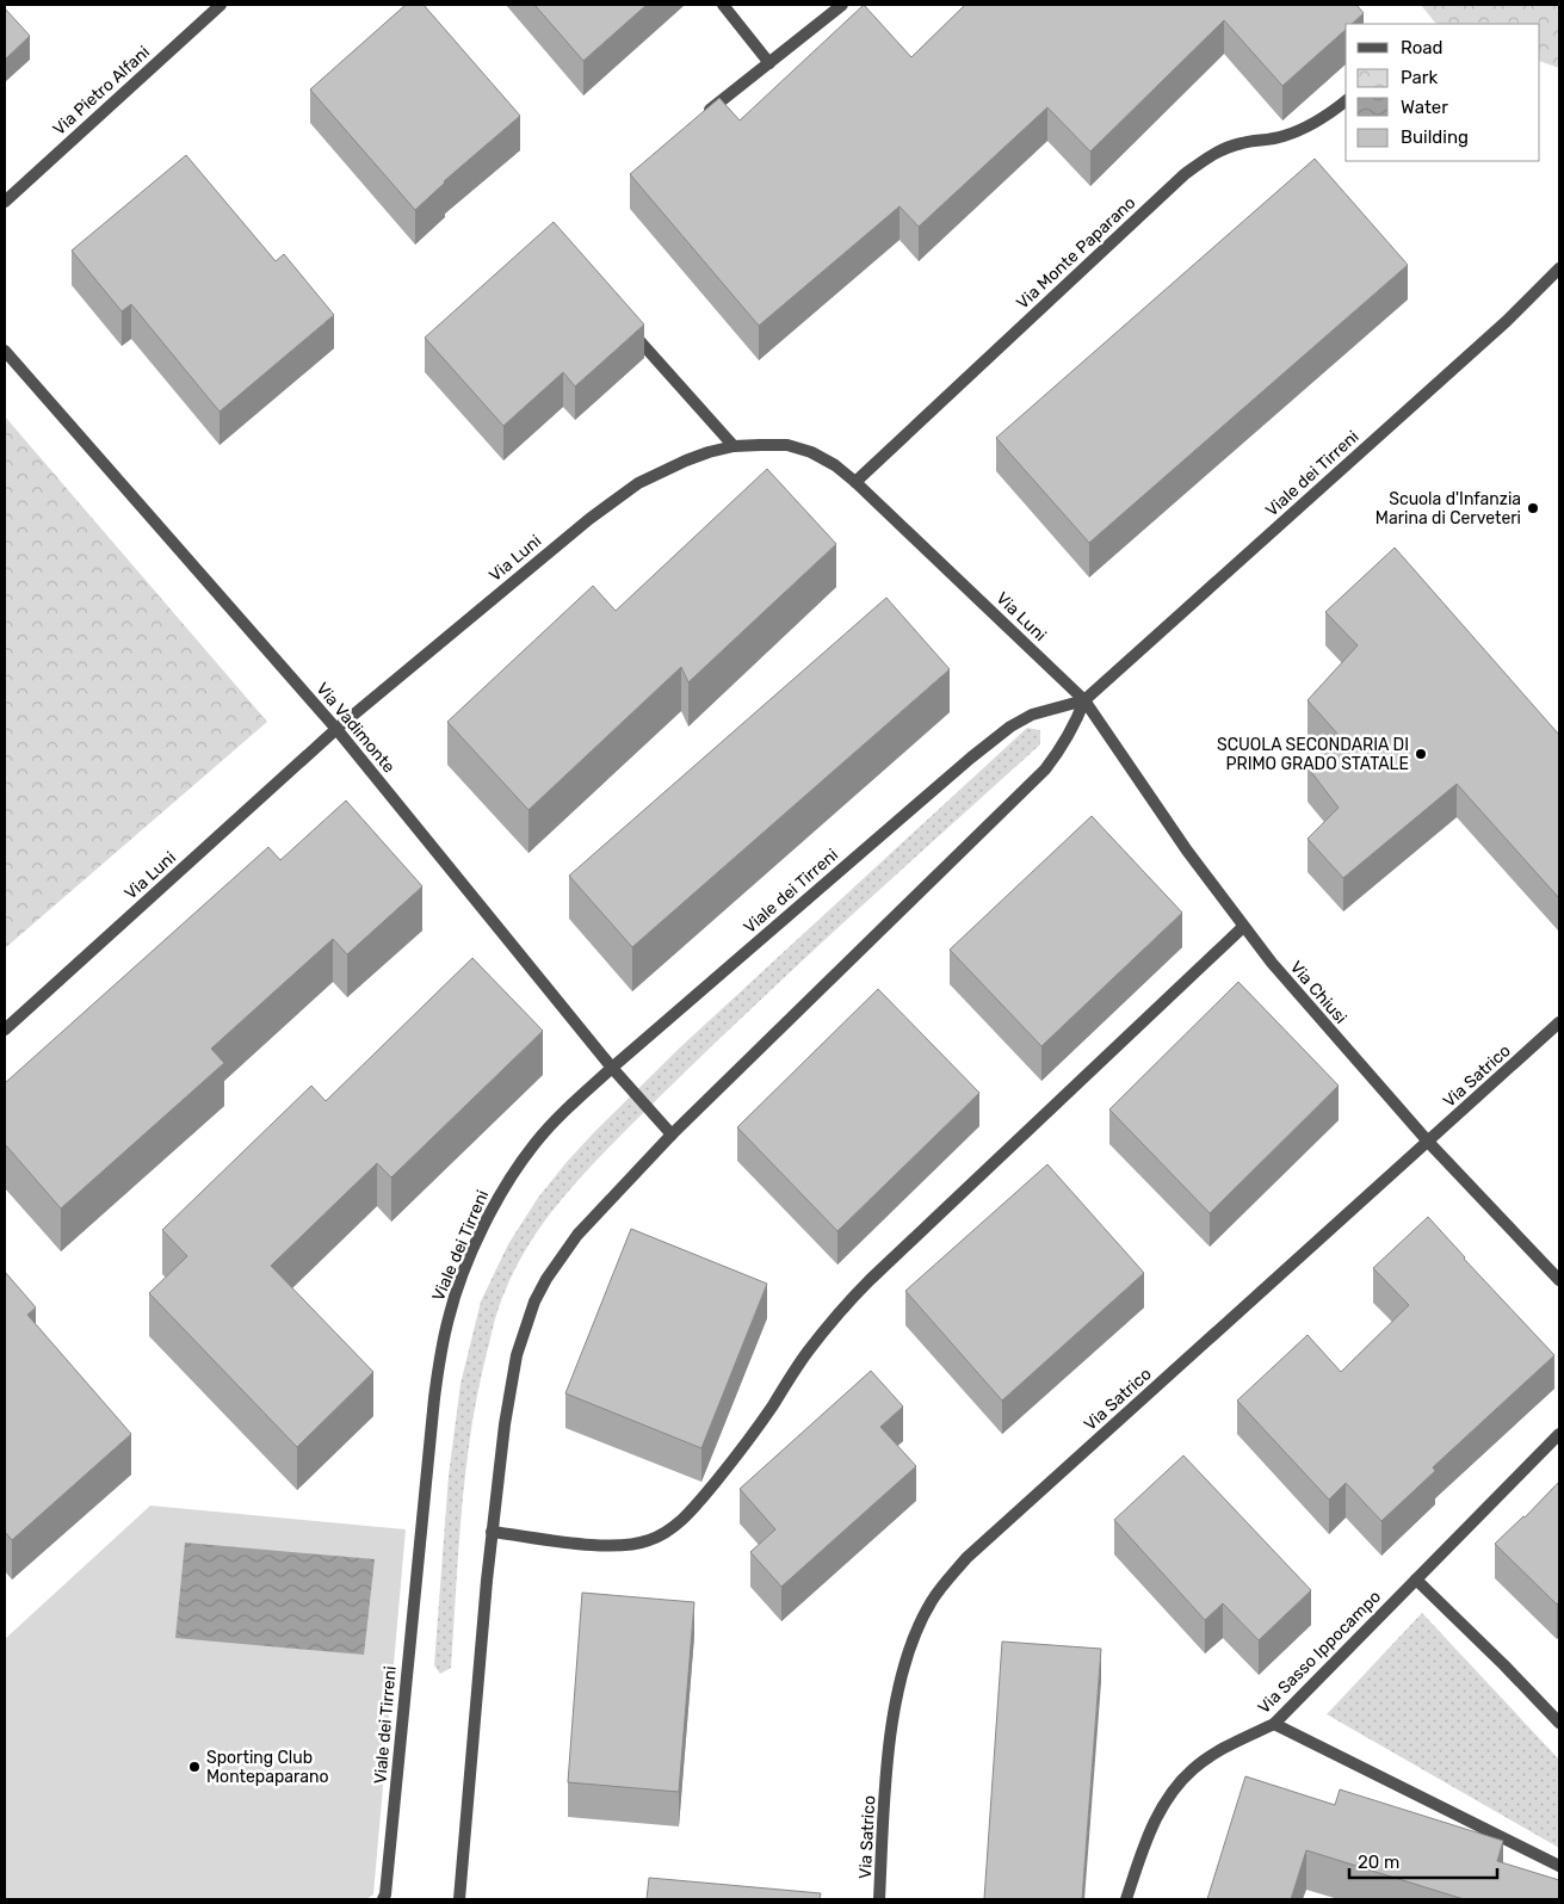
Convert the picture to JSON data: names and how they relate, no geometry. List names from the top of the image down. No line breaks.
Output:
{"streets":{"street":["Via Pietro Alfani","Via Monte Paparano","Viale dei Tirreni","Via Luni","Via Vadimonte","Via Chiusi","Via Satrico","Via Sasso Ippocampo"]},"crossings":[["Via Monte Paparano","Via Luni"],["Viale dei Tirreni","Via Luni"],["Viale dei Tirreni","Via Vadimonte"],["Viale dei Tirreni","Via Chiusi"],["Via Luni","Via Vadimonte"],["Via Luni","Via Chiusi"],["Via Chiusi","Via Satrico"]],"places":["Scuola d'Infanzia Marina di Cerveteri","SCUOLA SECONDARIA DI PRIMO GRADO STATALE","Sporting Club Montepaparano"],"legend":["Road","Park","Water","Building"],"scale_bar":"20 m"}
